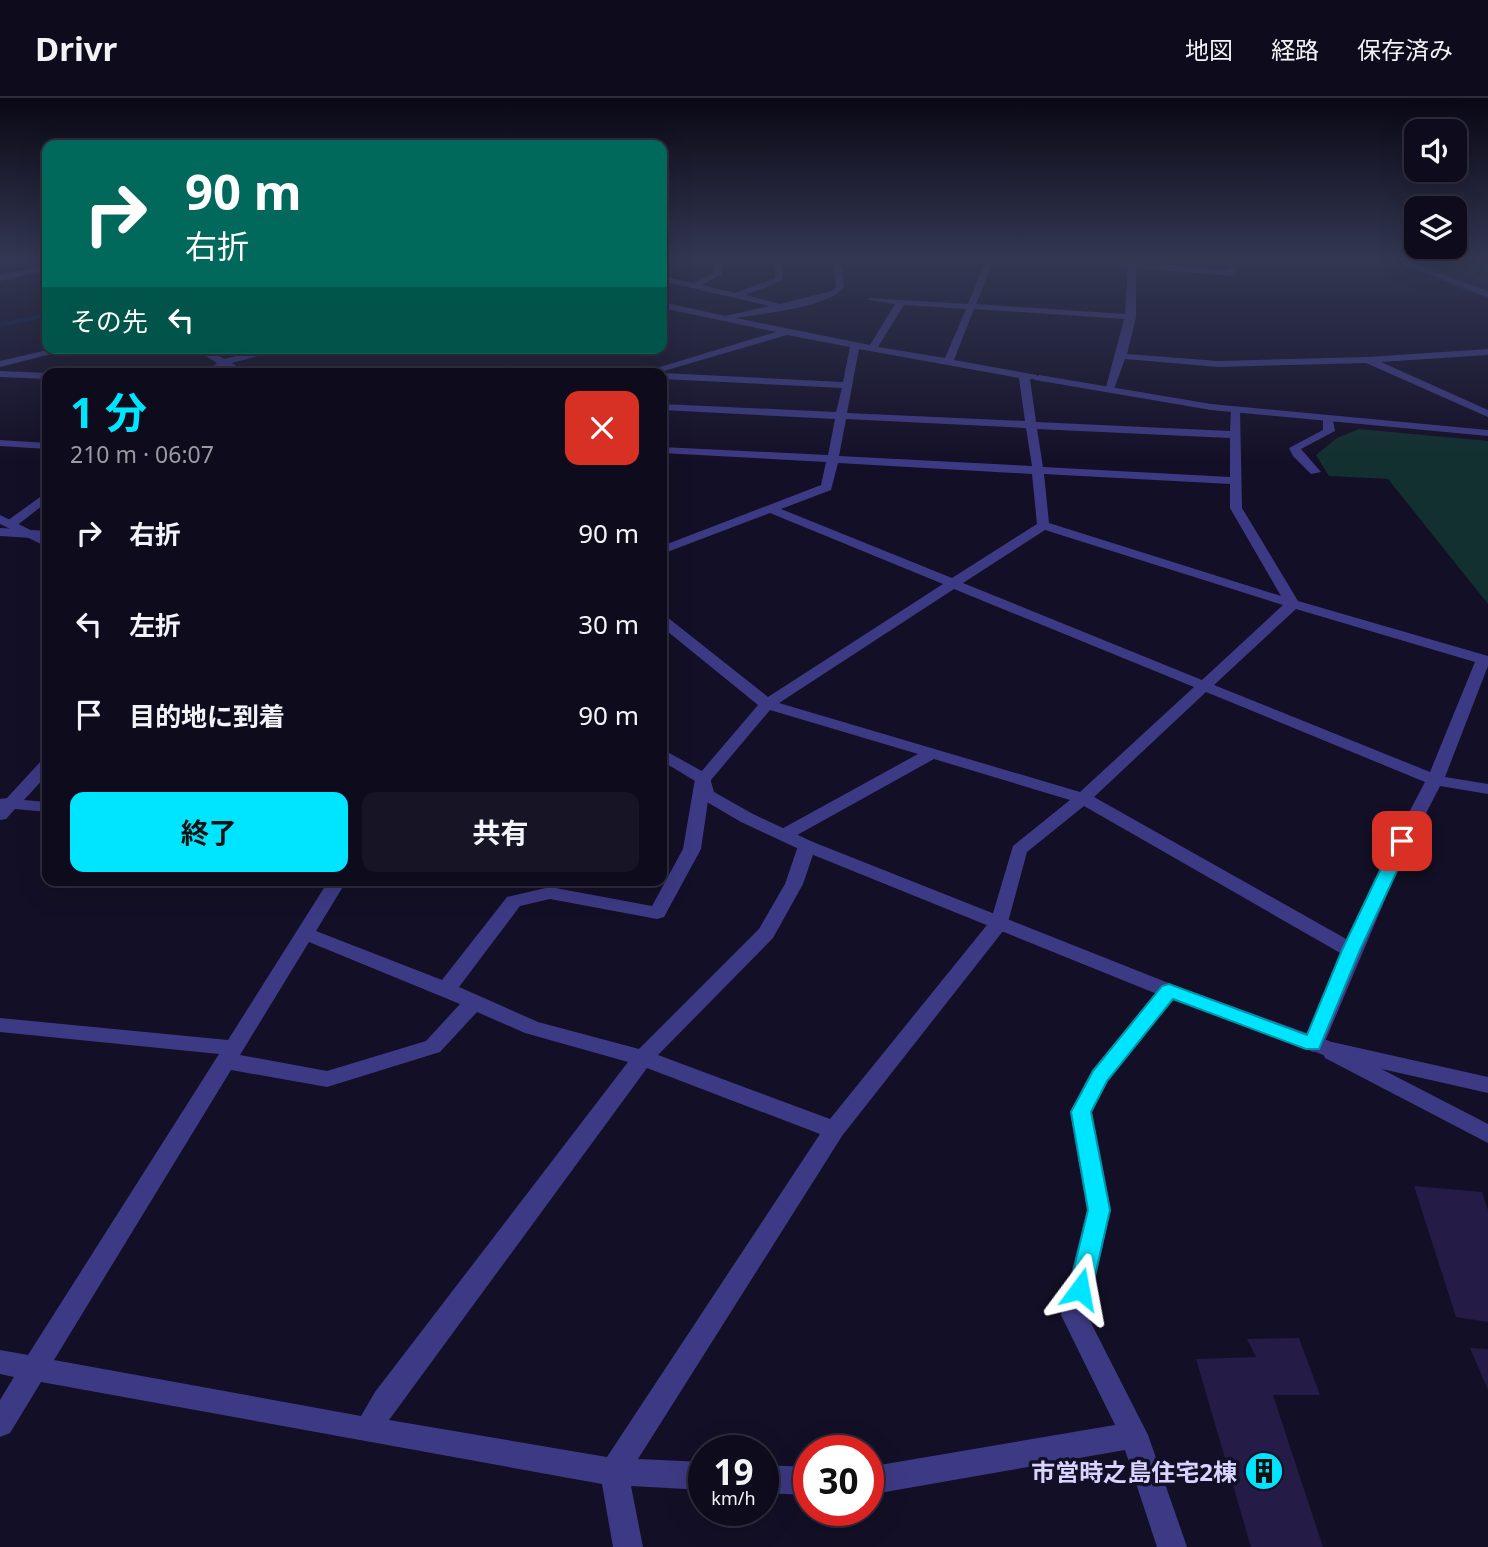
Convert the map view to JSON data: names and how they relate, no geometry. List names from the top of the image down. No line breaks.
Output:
{"places":{"building":["市営時之島住宅2棟"]},"page":{"header":"Drivr","nav":["地図","経路","保存済み"],"turn":["90 m","右折"],"then":"その先","heading":["1 分","210 m · 06:07"],"list":[{"name":"右折","value":"90 m"},{"name":"左折","value":"30 m"},{"name":"目的地に到着","value":"90 m"}],"buttons":["終了","共有"],"speed":"19 km/h","limit":"30"}}
